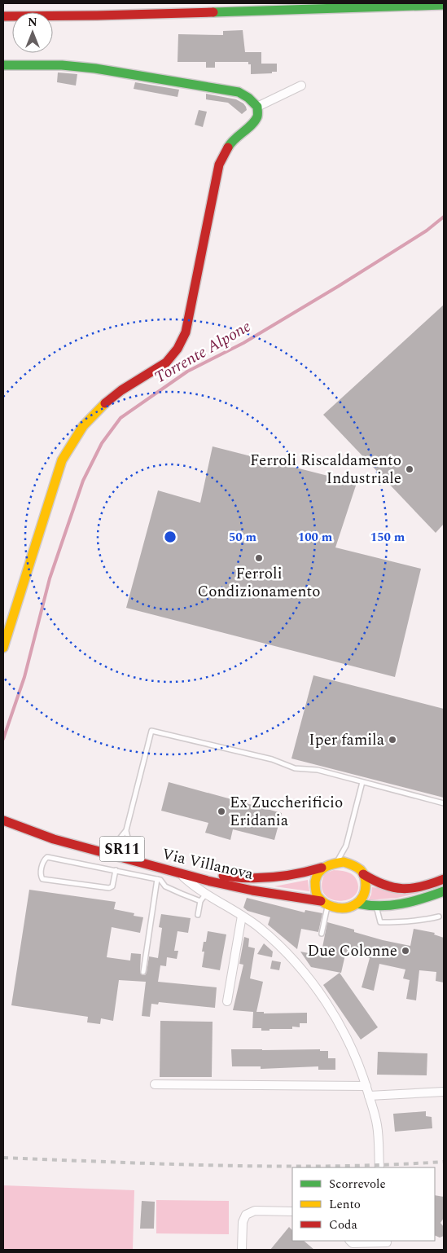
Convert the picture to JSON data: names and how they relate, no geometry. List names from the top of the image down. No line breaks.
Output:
{"streets":{"main road":["SR11","Via Villanova"]},"crossings":[["SR11","Via Villanova"]],"water":["Torrente Alpone"],"places":["Ferroli Riscaldamento Industriale","Ferroli Condizionamento","Iper famila","Ex Zuccherificio Eridania","Due Colonne"],"legend":["Scorrevole","Lento","Coda"],"north":"top","rings":["50 m","100 m","150 m"]}
